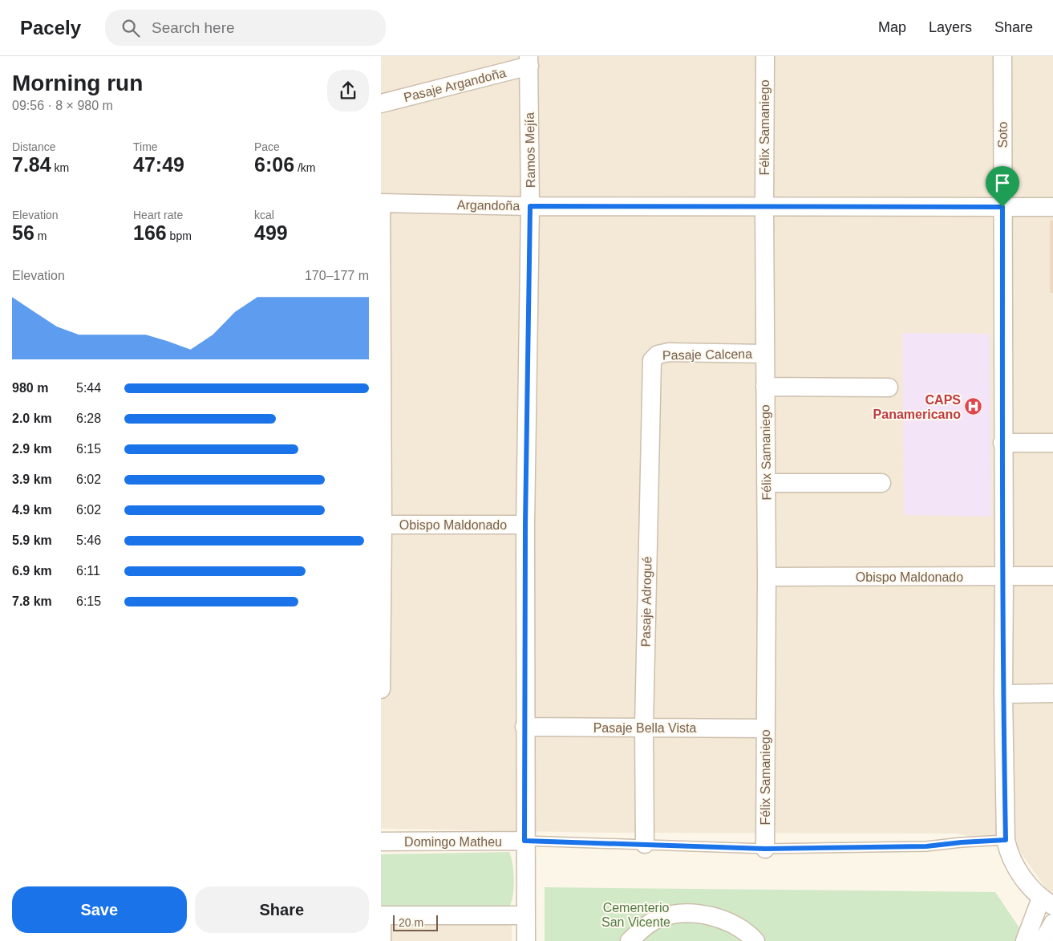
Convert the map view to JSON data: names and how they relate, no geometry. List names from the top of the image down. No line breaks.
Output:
{"streets":{"street":["Pasaje Argandoña","Félix Samaniego","Soto","Ramos Mejía","Argandoña","Pasaje Calcena","Obispo Maldonado","Pasaje Adrogué","Pasaje Bella Vista","Domingo Matheu"]},"crossings":[["Pasaje Argandoña","Ramos Mejía"],["Félix Samaniego","Argandoña"],["Félix Samaniego","Pasaje Calcena"],["Félix Samaniego","Obispo Maldonado"],["Félix Samaniego","Pasaje Bella Vista"],["Soto","Argandoña"],["Soto","Obispo Maldonado"],["Ramos Mejía","Argandoña"],["Ramos Mejía","Obispo Maldonado"],["Ramos Mejía","Pasaje Bella Vista"],["Ramos Mejía","Domingo Matheu"],["Pasaje Calcena","Pasaje Adrogué"],["Pasaje Adrogué","Pasaje Bella Vista"]],"parks":["Cementerio San Vicente"],"places":{"hospital":["CAPS Panamericano"]},"scale_bar":"20 m","page":{"header":"Pacely","search":"Search here","nav":["Map","Layers","Share"],"heading":["Morning run","09:56 · 8 × 980 m"],"stats":[["Distance","7.84 km"],["Time","47:49"],["Pace","6:06 /km"],["Elevation","56 m"],["Heart rate","166 bpm"],["kcal","499"]],"chart":["Elevation","170–177 m"],"list":[{"name":"980 m","note":"5:44"},{"name":"2.0 km","note":"6:28"},{"name":"2.9 km","note":"6:15"},{"name":"3.9 km","note":"6:02"},{"name":"4.9 km","note":"6:02"},{"name":"5.9 km","note":"5:46"},{"name":"6.9 km","note":"6:11"},{"name":"7.8 km","note":"6:15"}],"buttons":["Save","Share"],"scale":"20 m"}}
